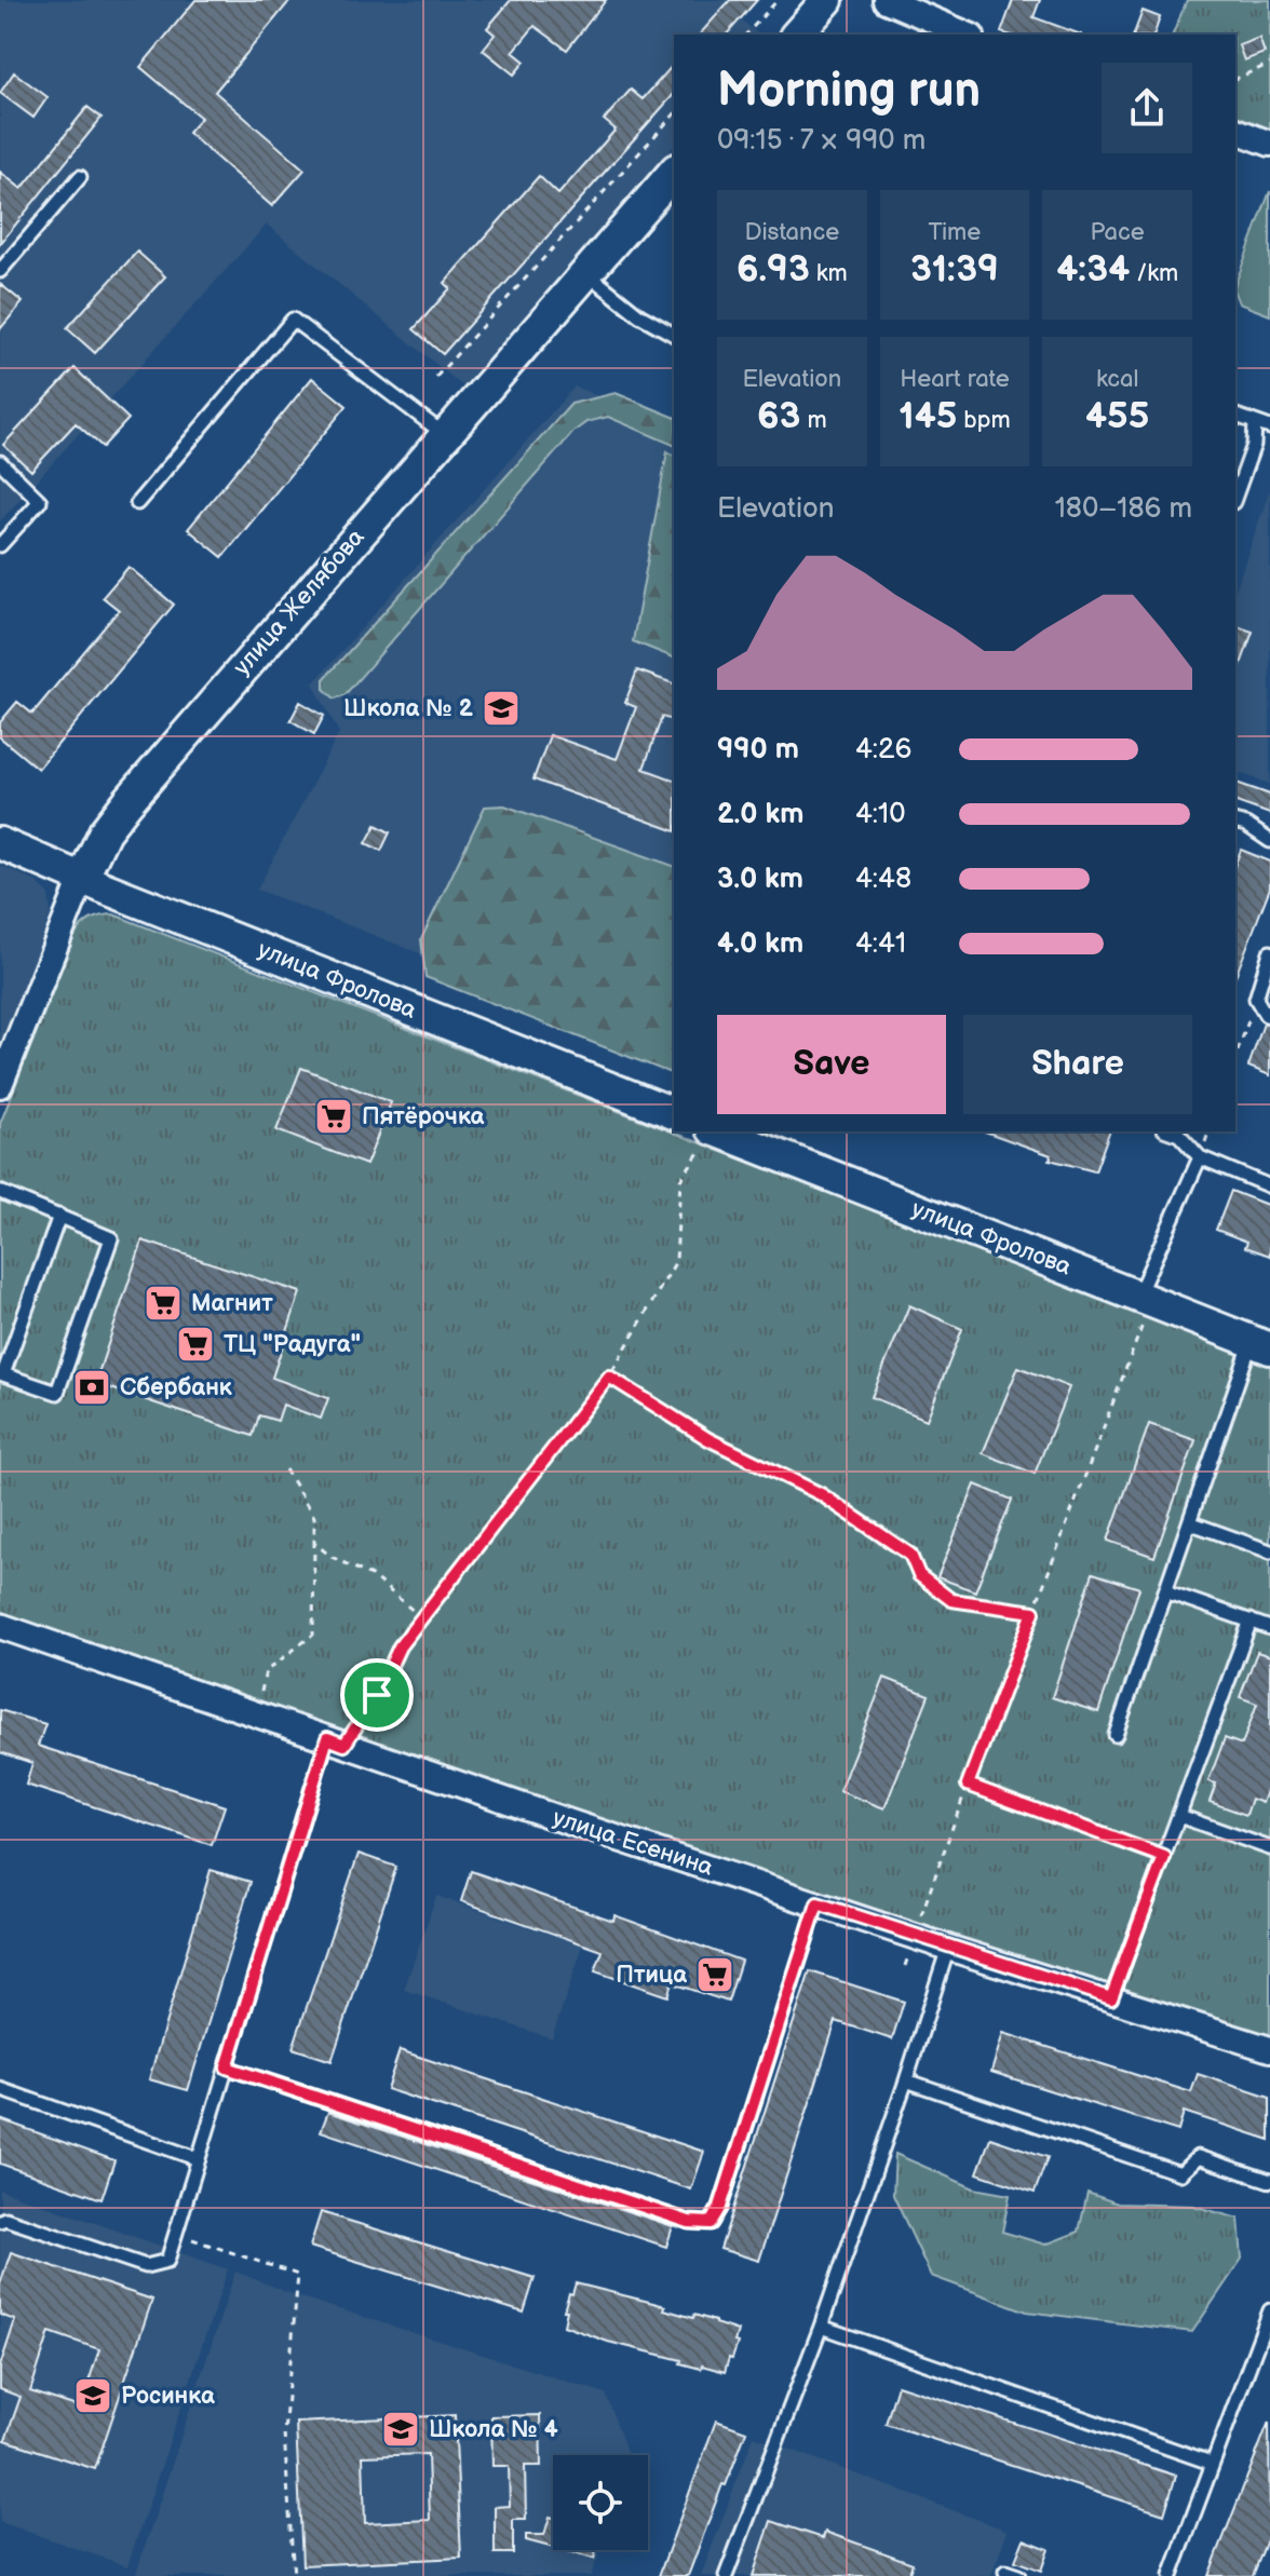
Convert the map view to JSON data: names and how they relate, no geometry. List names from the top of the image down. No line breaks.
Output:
{"streets":{"street":["улица Желябова","улица Фролова","улица Есенина"]},"crossings":[["улица Желябова","улица Фролова"]],"places":{"school or university":["Школа № 2","Росинка","Школа № 4"],"supermarket":["Пятёрочка","Магнит","ТЦ \"Радуга\"","Птица"],"bank":["Сбербанк"]},"page":{"heading":["Morning run","09:15 · 7 × 990 m"],"stats":[["Distance","6.93 km"],["Time","31:39"],["Pace","4:34 /km"],["Elevation","63 m"],["Heart rate","145 bpm"],["kcal","455"]],"chart":["Elevation","180–186 m"],"list":[{"name":"990 m","note":"4:26"},{"name":"2.0 km","note":"4:10"},{"name":"3.0 km","note":"4:48"},{"name":"4.0 km","note":"4:41"}],"buttons":["Save","Share"]}}
